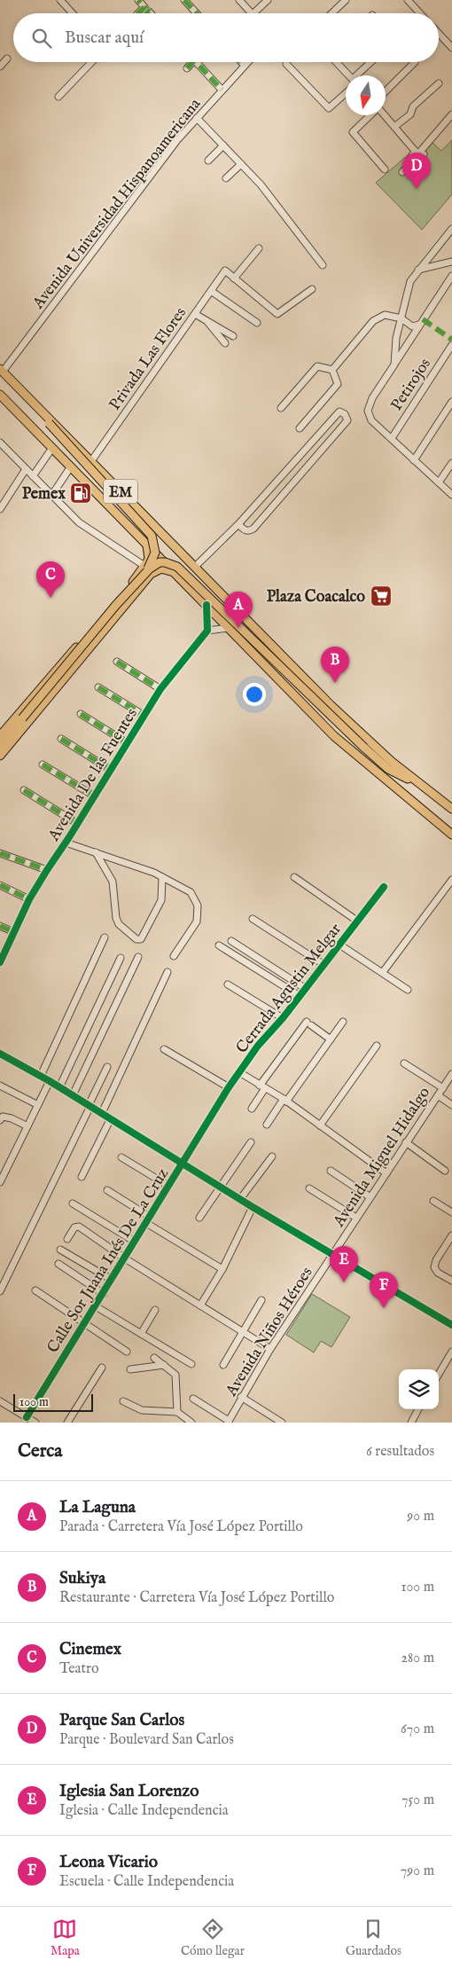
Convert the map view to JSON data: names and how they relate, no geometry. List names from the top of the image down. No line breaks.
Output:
{"streets":{"main road":["EM"],"street":["Avenida Universidad Hispanoamericana","Privada Las Flores","Petirojos","Avenida De las Fuentes","Cerrada Agustin Melgar","Avenida Miguel Hidalgo","Calle Sor Juana Inés De La Cruz","Avenida Niños Héroes"]},"crossings":[["Avenida Universidad Hispanoamericana","EM"],["Privada Las Flores","EM"],["Cerrada Agustin Melgar","Calle Sor Juana Inés De La Cruz"],["Avenida Miguel Hidalgo","Avenida Niños Héroes"]],"places":{"fuel station":["Pemex"],"supermarket":["Plaza Coacalco"]},"scale_bar":"100 m","north":"bottom","page":{"search":"Buscar aquí","pins":["D","C","A","B","E","F"],"scale":"100 m","heading":["Cerca","6 resultados"],"list":[{"mark":"A","name":"La Laguna","note":"Parada · Carretera Vía José López Portillo","value":"90 m"},{"mark":"B","name":"Sukiya","note":"Restaurante · Carretera Vía José López Portillo","value":"100 m"},{"mark":"C","name":"Cinemex","note":"Teatro","value":"280 m"},{"mark":"D","name":"Parque San Carlos","note":"Parque · Boulevard San Carlos","value":"670 m"},{"mark":"E","name":"Iglesia San Lorenzo","note":"Iglesia · Calle Independencia","value":"750 m"},{"mark":"F","name":"Leona Vicario","note":"Escuela · Calle Independencia","value":"790 m"}],"nav":["Mapa","Cómo llegar","Guardados"]}}
